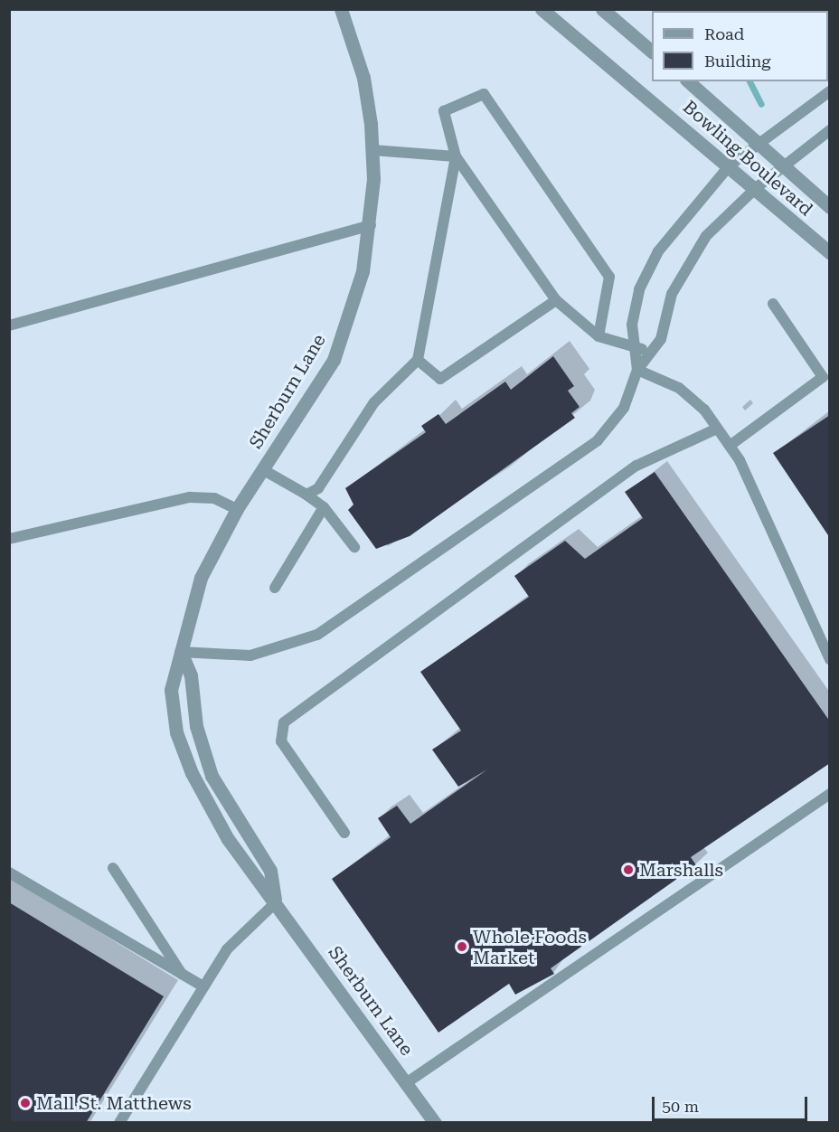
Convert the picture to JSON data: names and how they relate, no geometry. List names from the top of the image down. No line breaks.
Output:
{"streets":{"street":["Bowling Boulevard","Sherburn Lane"]},"places":["Marshalls","Whole Foods Market","Mall St. Matthews"],"legend":["Road","Building"],"scale_bar":"50 m"}
